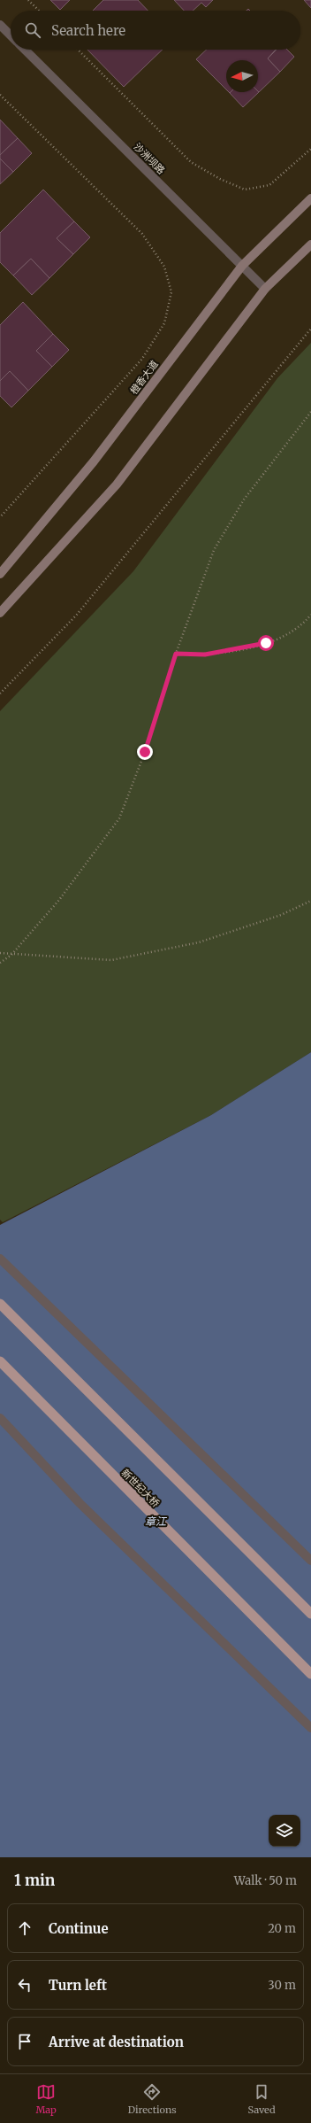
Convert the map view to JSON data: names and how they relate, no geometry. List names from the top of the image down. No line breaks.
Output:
{"streets":{"highway":["新世纪大桥"],"main road":["橙香大道"],"street":["沙洲坝路"]},"crossings":[["沙洲坝路","橙香大道"]],"water":["章江"],"north":"left","page":{"search":"Search here","heading":["1 min","Walk · 50 m"],"list":[["Continue","20 m"],["Turn left","30 m"],"Arrive at destination"],"nav":["Map","Directions","Saved"]}}
